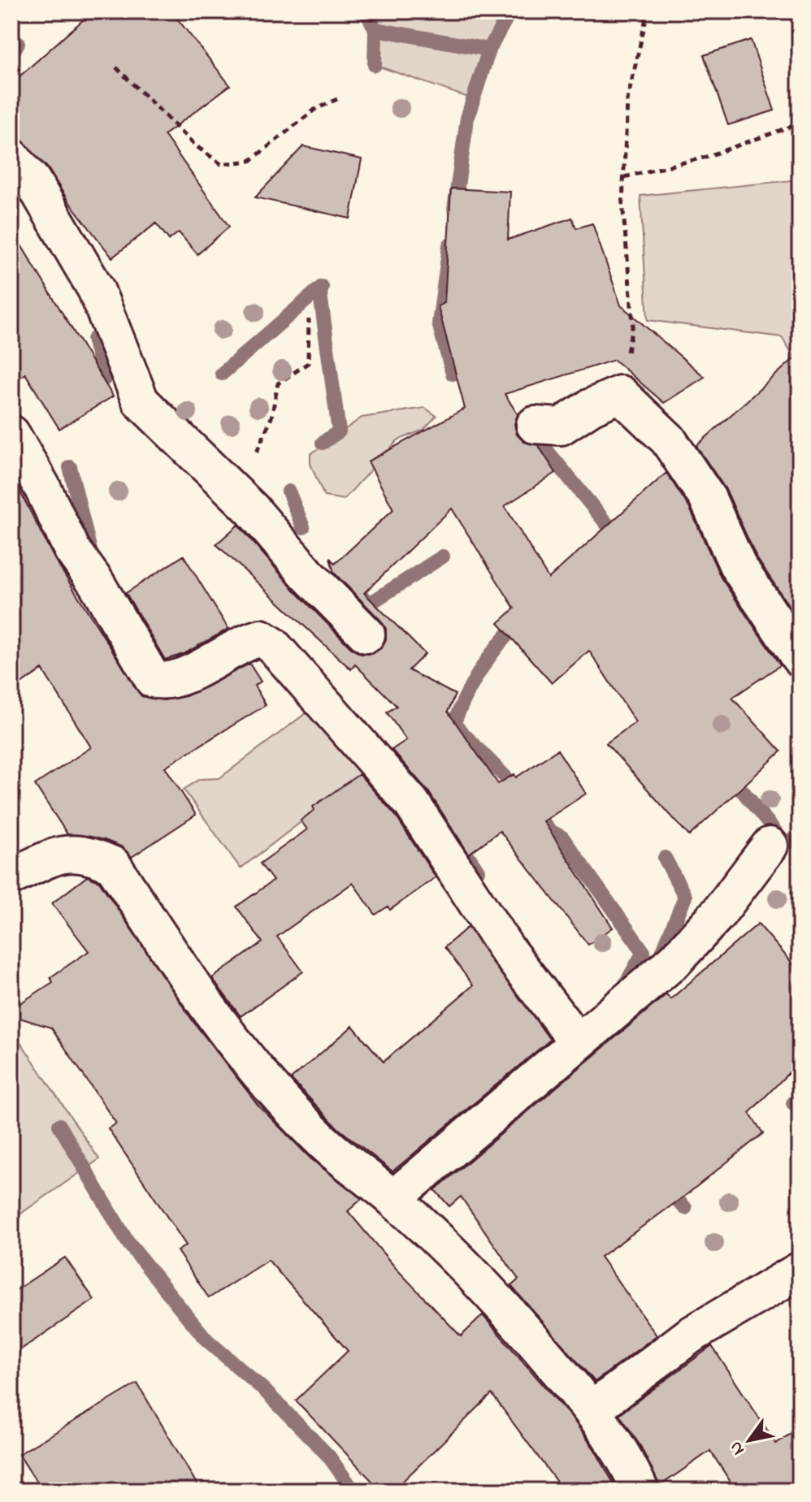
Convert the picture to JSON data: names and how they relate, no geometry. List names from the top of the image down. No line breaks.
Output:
{"north":"bottom left"}
